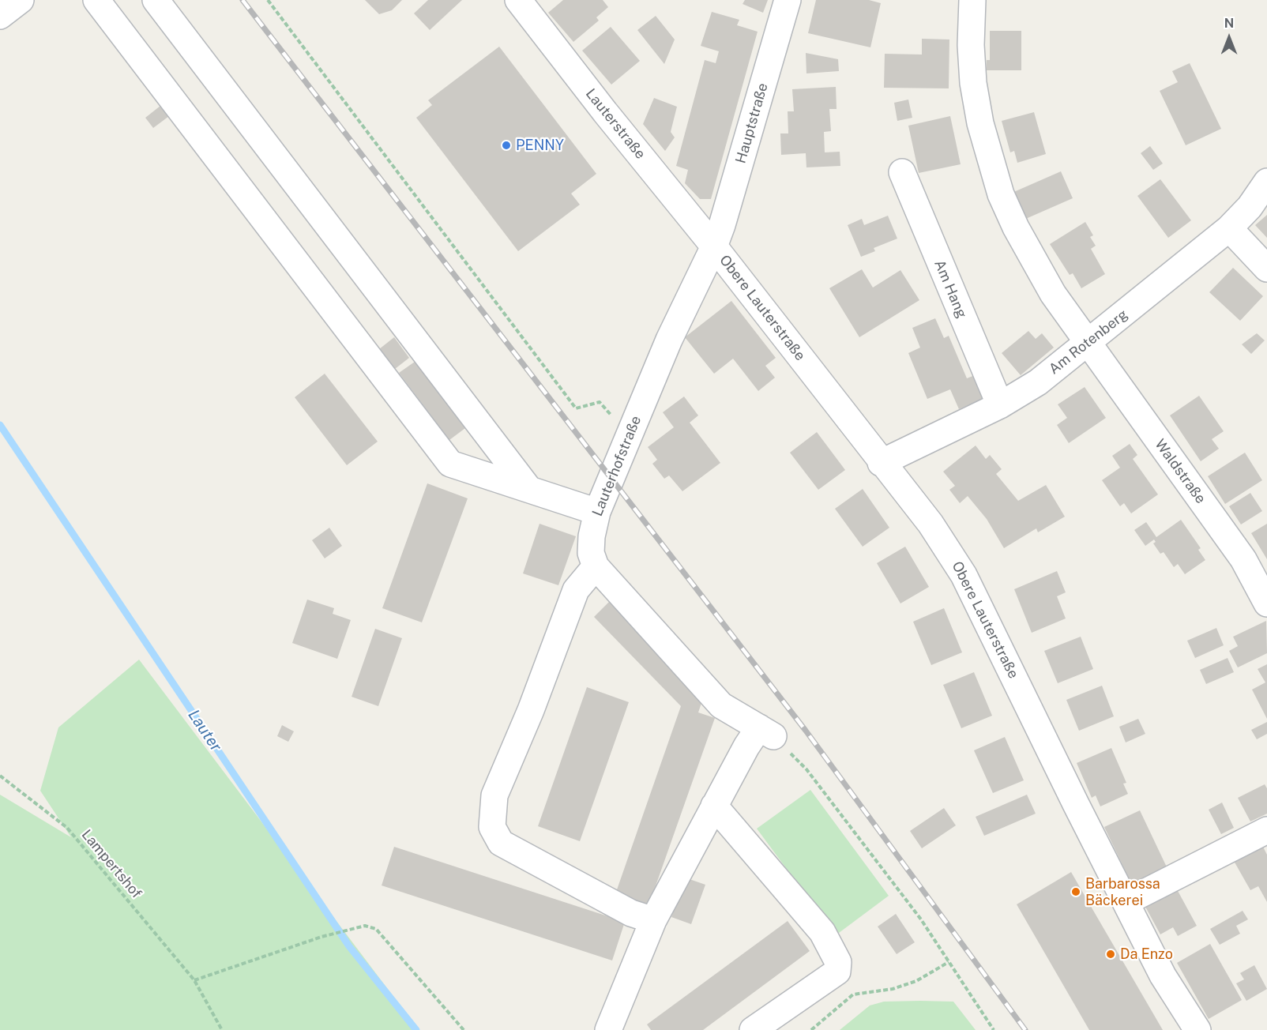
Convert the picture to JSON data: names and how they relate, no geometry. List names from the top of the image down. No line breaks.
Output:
{"streets":{"street":["Hauptstraße","Lauterstraße","Am Hang","Obere Lauterstraße","Am Rotenberg","Lauterhofstraße","Waldstraße"],"path":["Lampertshof"]},"crossings":[["Hauptstraße","Lauterstraße"],["Hauptstraße","Obere Lauterstraße"],["Hauptstraße","Lauterhofstraße"],["Lauterstraße","Obere Lauterstraße"],["Lauterstraße","Lauterhofstraße"],["Am Hang","Am Rotenberg"],["Obere Lauterstraße","Am Rotenberg"],["Obere Lauterstraße","Lauterhofstraße"],["Am Rotenberg","Waldstraße"]],"water":["Lauter"],"places":["PENNY","Barbarossa Bäckerei","Da Enzo"],"north":"top"}
